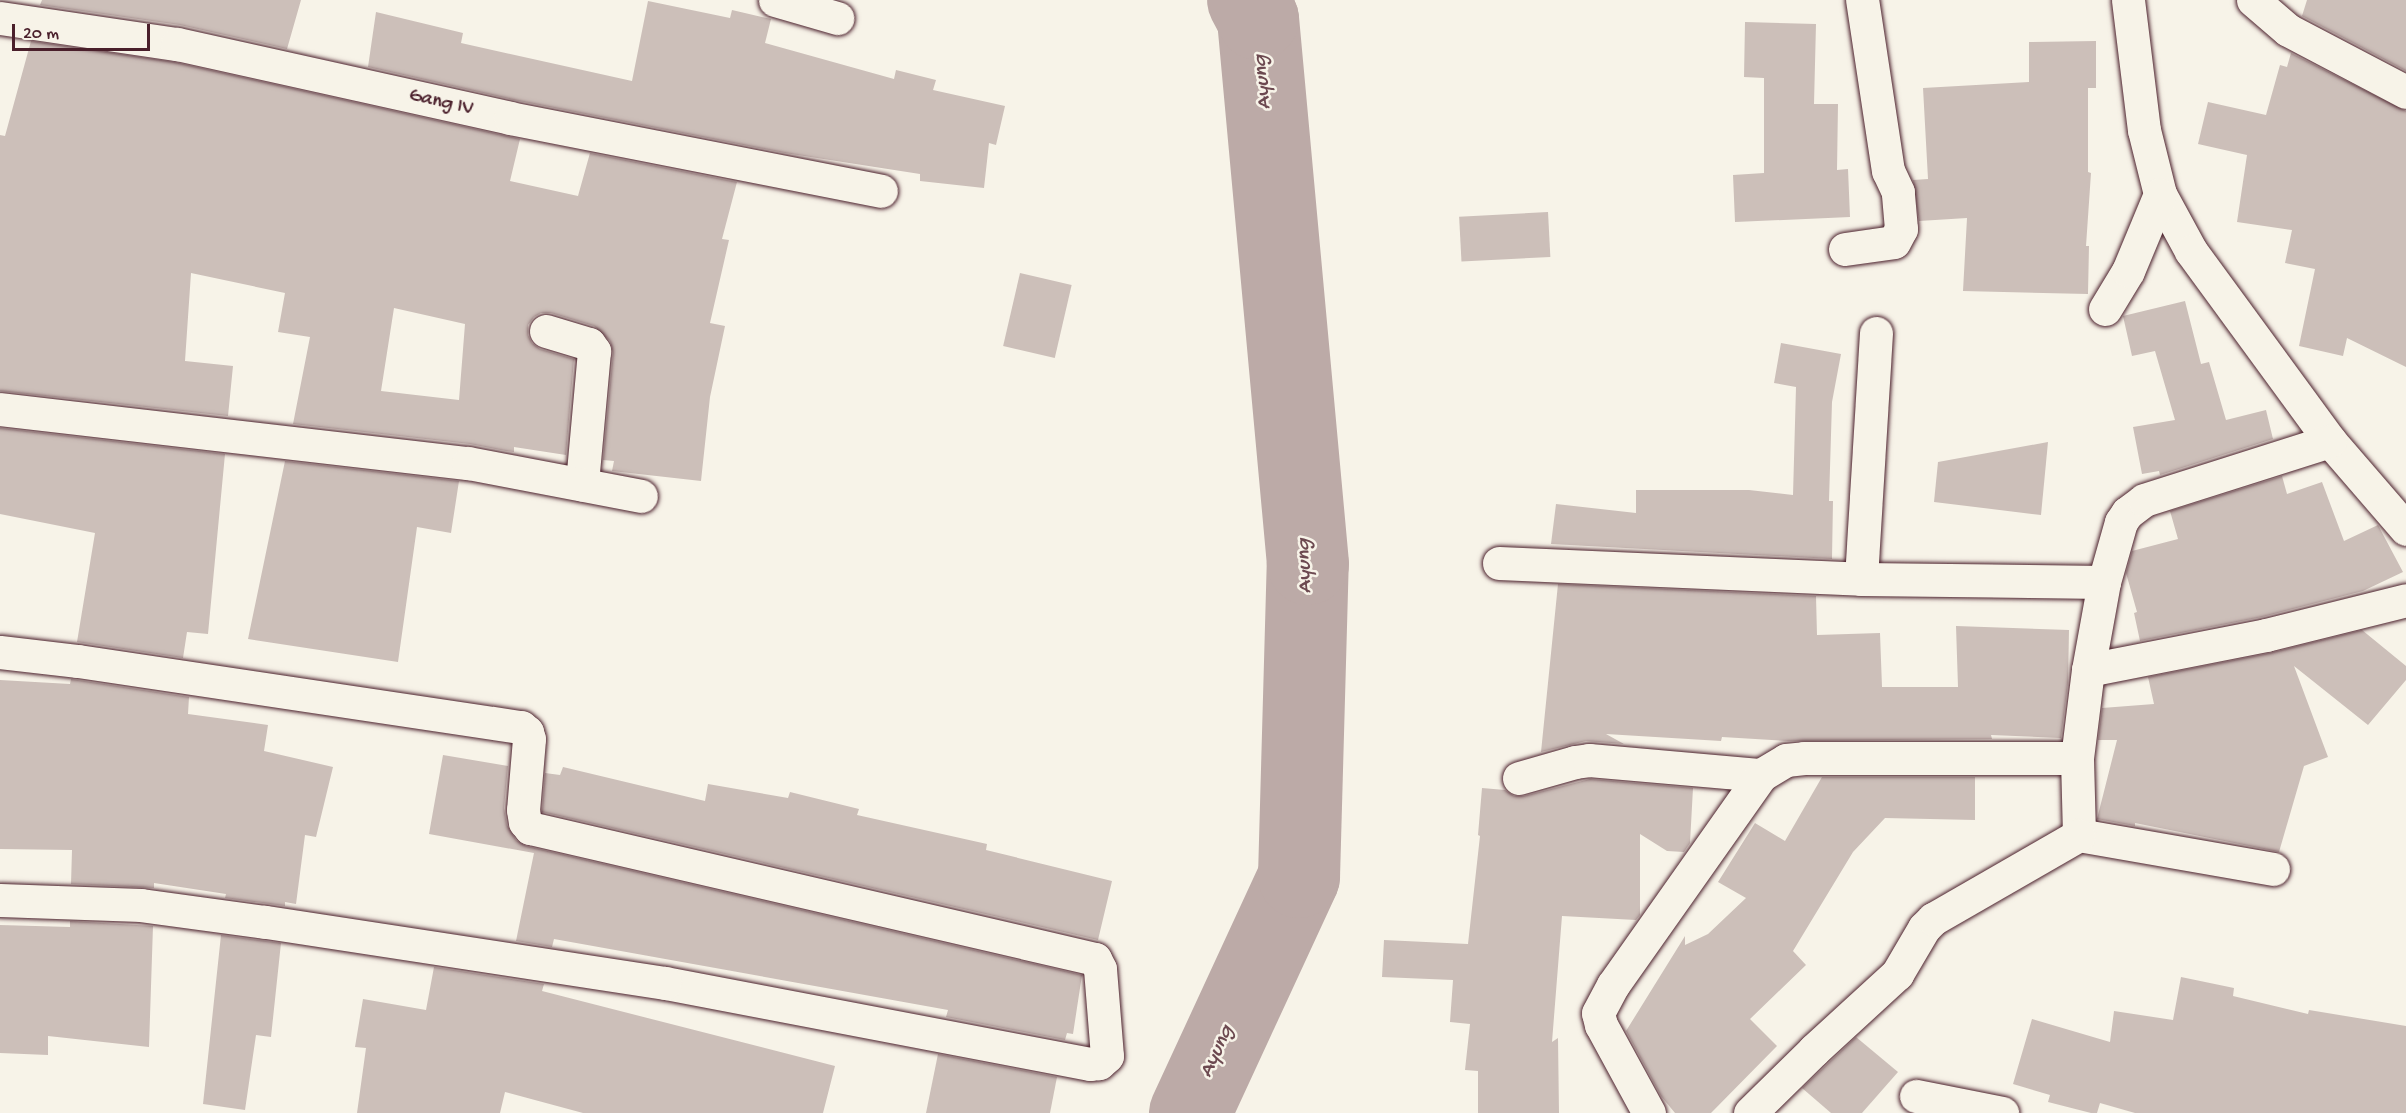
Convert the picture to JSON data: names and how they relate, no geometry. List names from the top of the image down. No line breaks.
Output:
{"streets":{"street":["Gang IV"]},"water":["Ayung"],"scale_bar":"20 m"}
